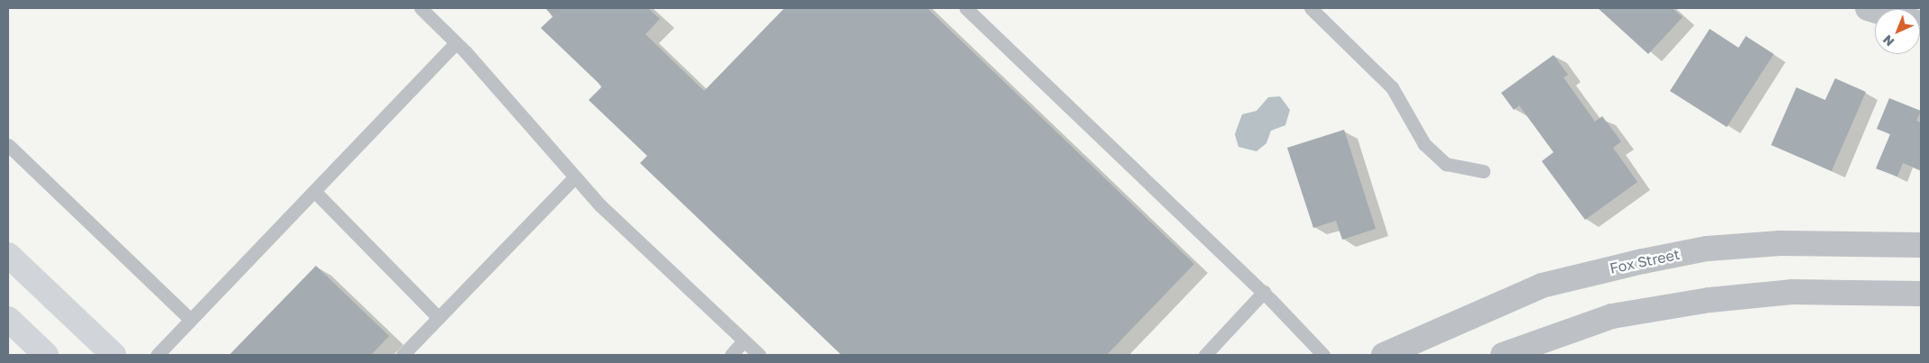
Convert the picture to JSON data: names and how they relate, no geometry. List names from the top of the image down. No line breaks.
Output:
{"streets":{"street":["Fox Street"]},"north":"bottom left"}
